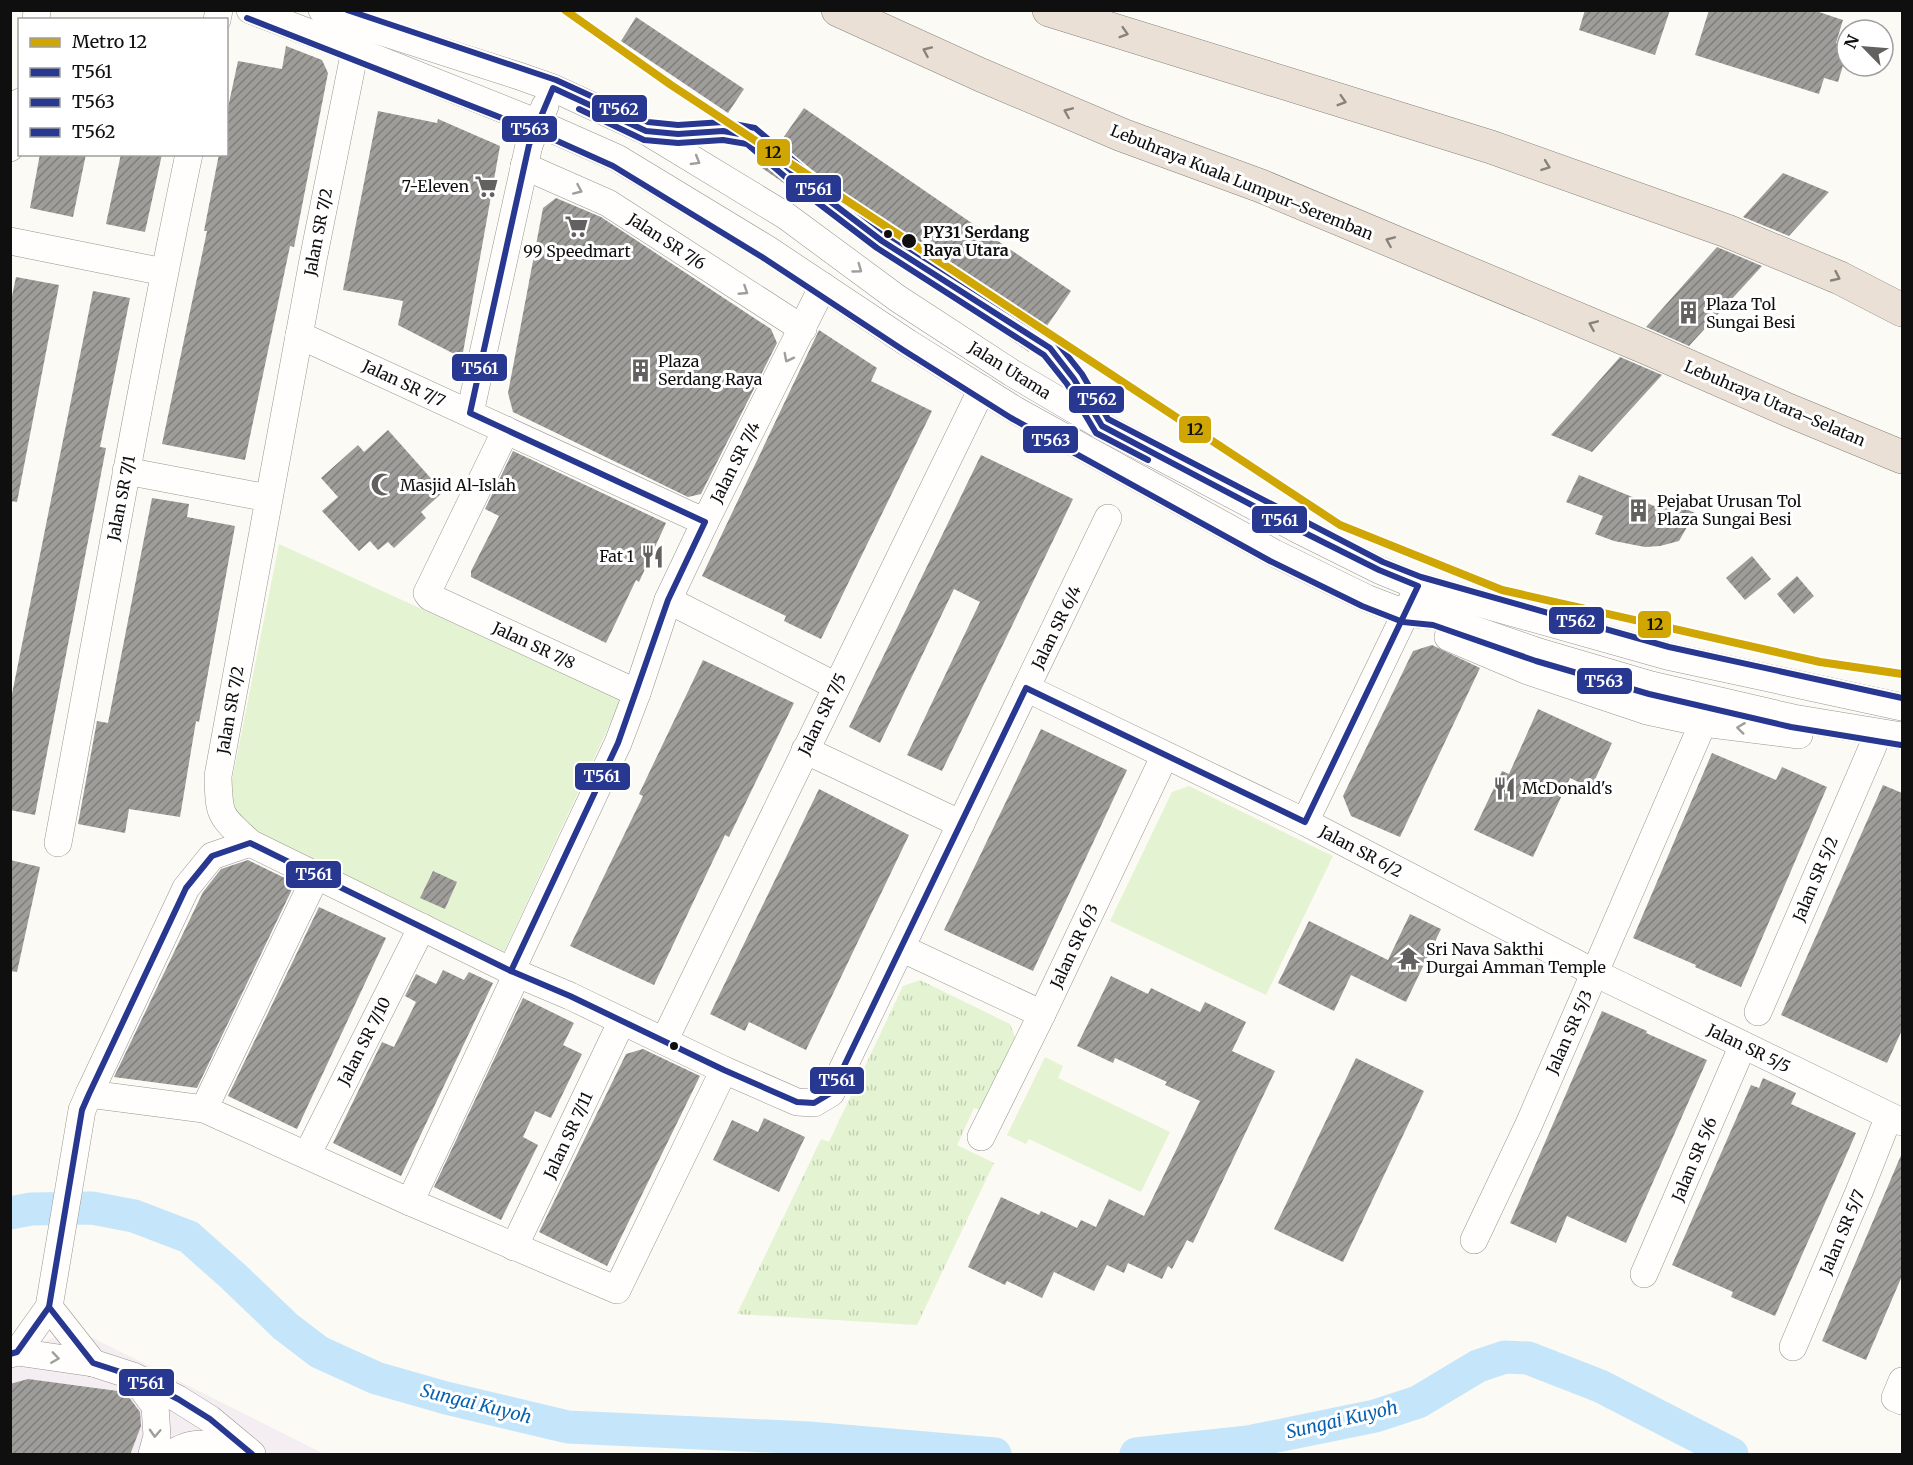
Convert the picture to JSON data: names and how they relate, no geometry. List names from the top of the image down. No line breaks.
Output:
{"streets":{"highway":["Lebuhraya Kuala Lumpur–Seremban","Lebuhraya Utara–Selatan"],"street":["Jalan SR 7/2","Jalan SR 7/6","Jalan Utama","Jalan SR 7/7","Jalan SR 7/4","Jalan SR 7/1","Jalan SR 6/4","Jalan SR 7/8","Jalan SR 7/5","Jalan SR 6/2","Jalan SR 5/2","Jalan SR 6/3","Jalan SR 5/3","Jalan SR 7/10","Jalan SR 5/5","Jalan SR 7/11","Jalan SR 5/6","Jalan SR 5/7"]},"crossings":[["Lebuhraya Kuala Lumpur–Seremban","Lebuhraya Utara–Selatan"],["Jalan SR 7/2","Jalan Utama"],["Jalan SR 7/2","Jalan SR 7/7"],["Jalan SR 7/2","Jalan SR 7/4"],["Jalan SR 7/2","Jalan SR 6/4"],["Jalan SR 7/2","Jalan SR 7/5"],["Jalan SR 7/2","Jalan SR 7/10"],["Jalan SR 7/2","Jalan SR 7/11"],["Jalan SR 7/6","Jalan SR 7/4"],["Jalan Utama","Jalan SR 7/4"],["Jalan Utama","Jalan SR 7/5"],["Jalan SR 7/7","Jalan SR 7/4"],["Jalan SR 7/7","Jalan SR 7/8"],["Jalan SR 7/4","Jalan SR 7/8"],["Jalan SR 6/4","Jalan SR 6/2"],["Jalan SR 6/2","Jalan SR 6/3"],["Jalan SR 6/2","Jalan SR 5/3"],["Jalan SR 6/2","Jalan SR 5/5"],["Jalan SR 5/3","Jalan SR 5/5"],["Jalan SR 5/5","Jalan SR 5/6"],["Jalan SR 5/5","Jalan SR 5/7"]],"one_way":["Jalan SR 7/6"],"water":["Sungai Kuyoh"],"places":{"supermarket":["7-Eleven","99 Speedmart"],"other":["PY31 Serdang Raya Utara"],"building":["Plaza Tol Sungai Besi","Plaza Serdang Raya","Pejabat Urusan Tol Plaza Sungai Besi"],"mosque":["Masjid Al-Islah"],"restaurant":["Fat 1","McDonald's"],"temple":["Sri Nava Sakthi Durgai Amman Temple"]},"lines":["metro line 12","transit line T562","transit line T563","transit line T561"],"legend":["Metro 12","T561","T563","T562"],"north":"top left"}
